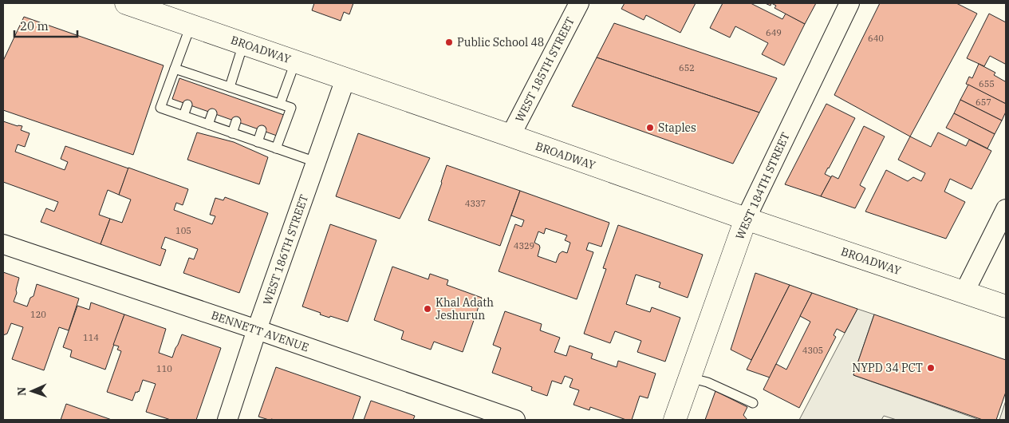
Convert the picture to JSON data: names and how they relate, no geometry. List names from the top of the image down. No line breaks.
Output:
{"streets":{"main road":["BROADWAY","WEST 184TH STREET"],"street":["WEST 185TH STREET","WEST 186TH STREET","BENNETT AVENUE"]},"crossings":[["BROADWAY","WEST 185TH STREET"],["BROADWAY","WEST 184TH STREET"],["BROADWAY","WEST 186TH STREET"],["WEST 186TH STREET","BENNETT AVENUE"]],"places":["Public School 48","Staples","Khal Adath Jeshurun","NYPD 34 PCT"],"house_numbers":["649","640","652","655","657","4337","105","4329","120","114","4305","110"],"scale_bar":"20 m","north":"left"}
